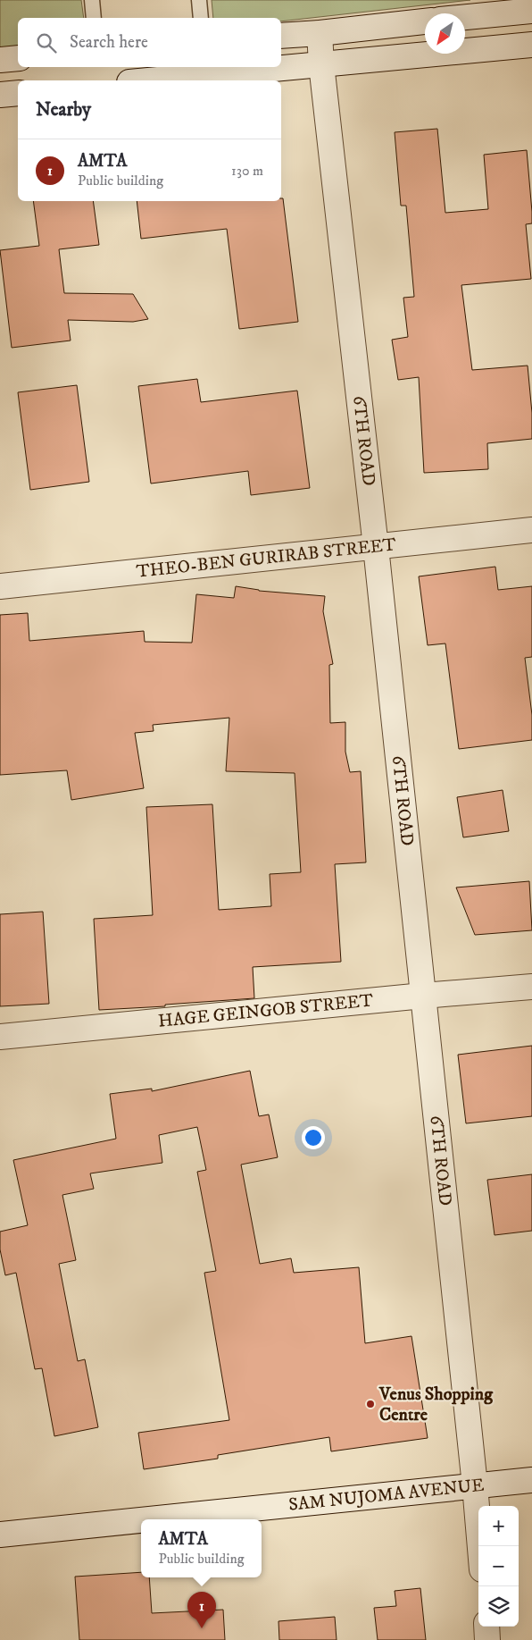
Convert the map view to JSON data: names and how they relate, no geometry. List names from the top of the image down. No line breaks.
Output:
{"streets":{"street":["6TH ROAD","THEO-BEN GURIRAB STREET","HAGE GEINGOB STREET","SAM NUJOMA AVENUE"]},"crossings":[["6TH ROAD","THEO-BEN GURIRAB STREET"],["6TH ROAD","HAGE GEINGOB STREET"],["6TH ROAD","SAM NUJOMA AVENUE"]],"places":["Venus Shopping Centre"],"north":"bottom left","page":{"search":"Search here","heading":"Nearby","list":[{"mark":"1","name":"AMTA","note":"Public building","value":"130 m"}],"map_buttons":["+","−"],"popup":["AMTA","Public building"],"pins":"1"}}
